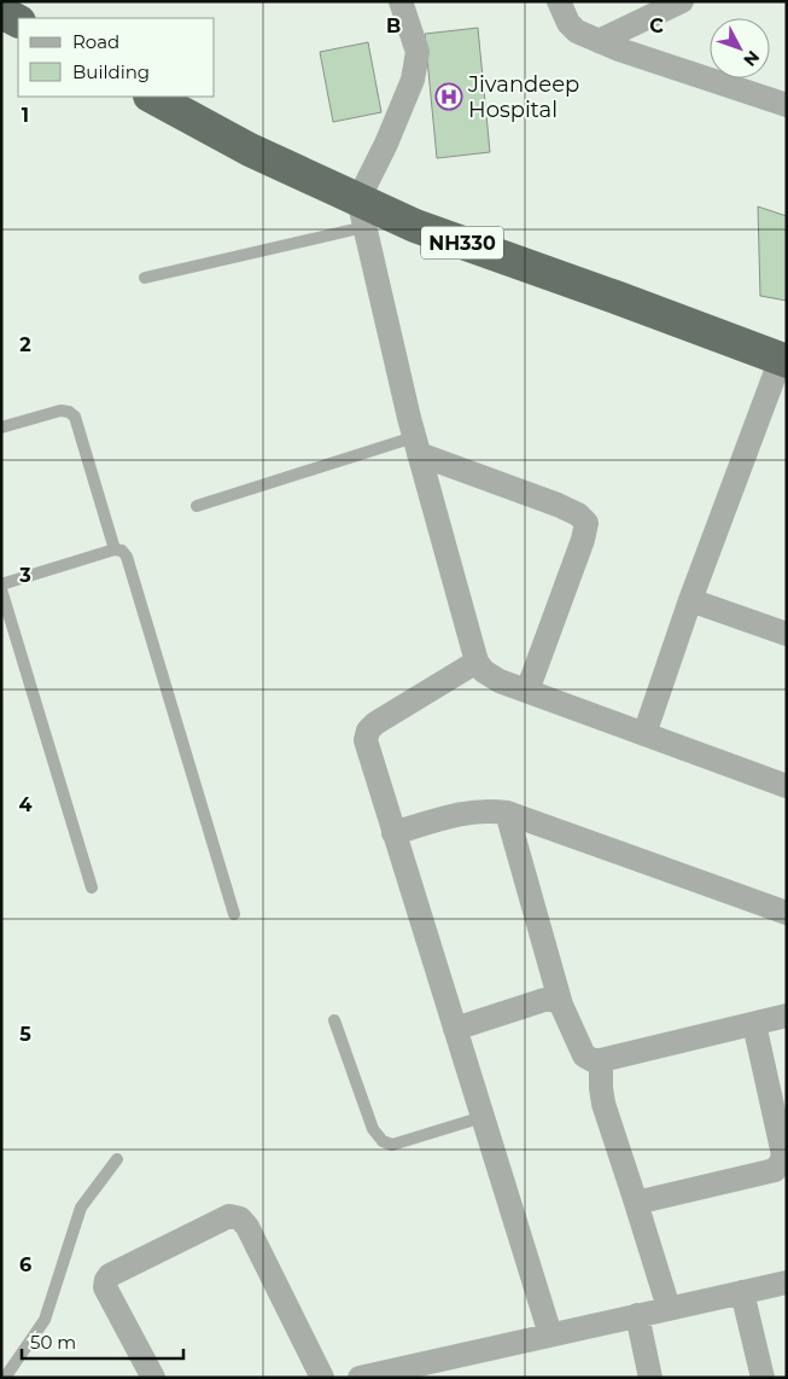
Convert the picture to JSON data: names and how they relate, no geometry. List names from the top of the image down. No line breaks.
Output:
{"streets":{"highway":["NH330"]},"places":{"hospital":["Jivandeep Hospital"]},"legend":["Road","Building"],"scale_bar":"50 m","north":"bottom right","grid":{"columns":["B","C"],"rows":["1","2","3","4","5","6"]}}
